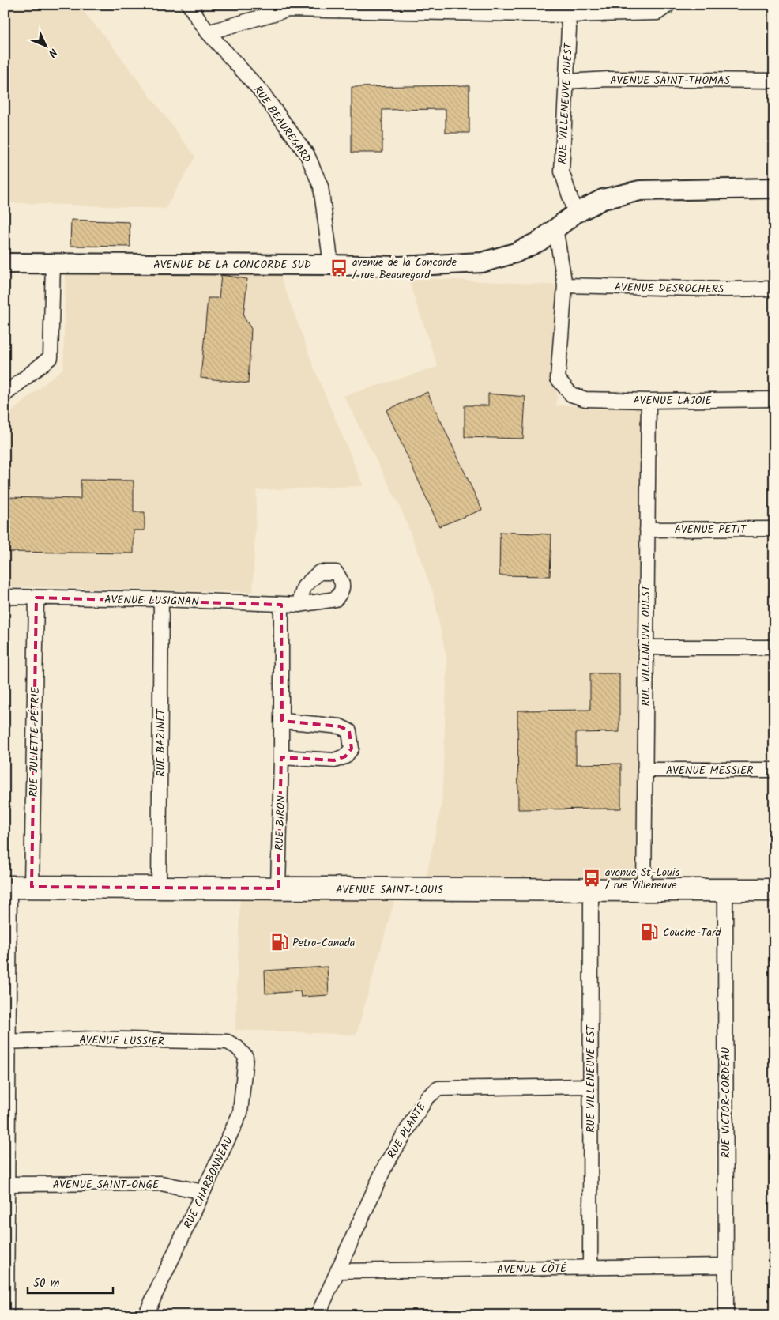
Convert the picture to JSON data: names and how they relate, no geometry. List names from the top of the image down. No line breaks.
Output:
{"streets":{"main road":["AVENUE SAINT-LOUIS"],"street":["AVENUE SAINT-THOMAS","RUE VILLENEUVE OUEST","RUE BEAUREGARD","AVENUE DE LA CONCORDE SUD","AVENUE DESROCHERS","AVENUE LAJOIE","AVENUE PETIT","AVENUE LUSIGNAN","RUE JULIETTE-PÉTRIE","RUE BAZINET","AVENUE MESSIER","RUE BIRON","AVENUE LUSSIER","RUE VILLENEUVE EST","RUE VICTOR-CORDEAU","RUE PLANTE","RUE CHARBONNEAU","AVENUE SAINT-ONGE","AVENUE CÔTÉ"]},"crossings":[["AVENUE SAINT-THOMAS","RUE VILLENEUVE OUEST"],["RUE VILLENEUVE OUEST","AVENUE DE LA CONCORDE SUD"],["RUE VILLENEUVE OUEST","AVENUE LAJOIE"],["RUE VILLENEUVE OUEST","AVENUE PETIT"],["RUE VILLENEUVE OUEST","AVENUE MESSIER"],["RUE VILLENEUVE OUEST","AVENUE SAINT-LOUIS"],["RUE BEAUREGARD","AVENUE DE LA CONCORDE SUD"],["AVENUE DESROCHERS","AVENUE LAJOIE"],["AVENUE LUSIGNAN","RUE JULIETTE-PÉTRIE"],["AVENUE LUSIGNAN","RUE BAZINET"],["AVENUE LUSIGNAN","RUE BIRON"],["RUE JULIETTE-PÉTRIE","AVENUE SAINT-LOUIS"],["RUE BAZINET","AVENUE SAINT-LOUIS"],["RUE BIRON","AVENUE SAINT-LOUIS"],["AVENUE SAINT-LOUIS","RUE VILLENEUVE EST"],["AVENUE SAINT-LOUIS","RUE VICTOR-CORDEAU"],["AVENUE LUSSIER","RUE CHARBONNEAU"],["RUE VILLENEUVE EST","RUE PLANTE"],["RUE VILLENEUVE EST","AVENUE CÔTÉ"],["RUE VICTOR-CORDEAU","AVENUE CÔTÉ"],["RUE PLANTE","AVENUE CÔTÉ"],["RUE CHARBONNEAU","AVENUE SAINT-ONGE"]],"places":{"bus stop":["avenue de la Concorde / rue Beauregard","avenue St-Louis / rue Villeneuve"],"fuel station":["Couche-Tard","Petro-Canada"]},"scale_bar":"50 m","north":"bottom right"}
